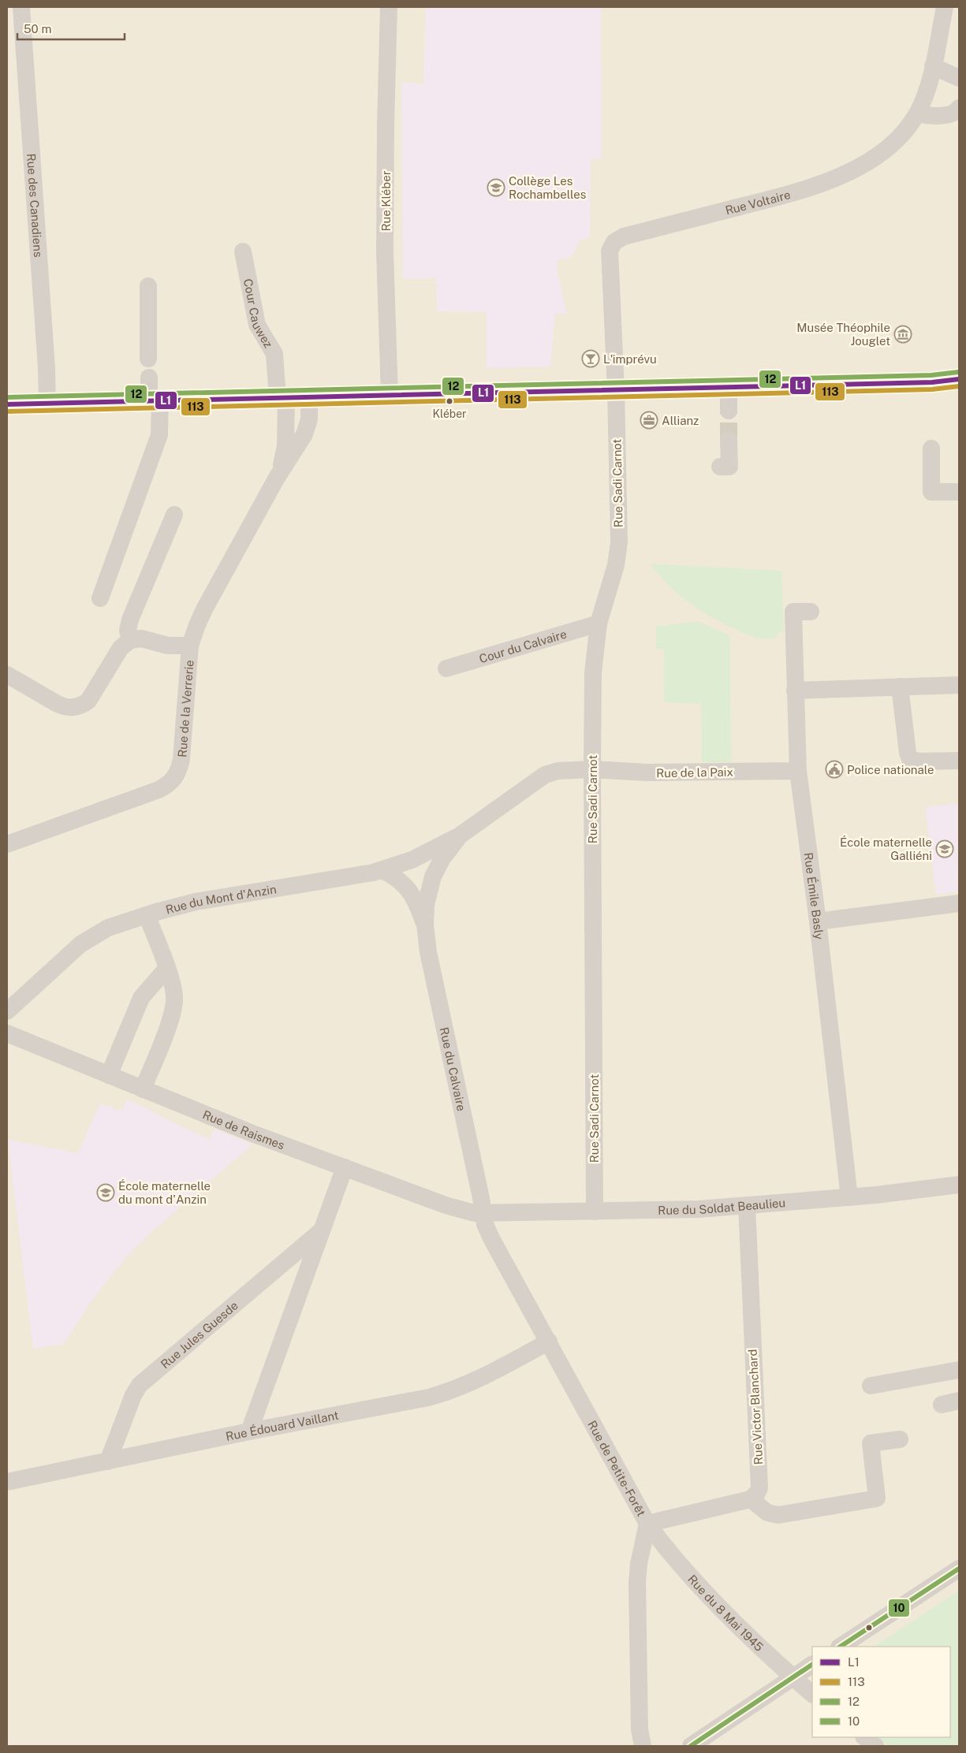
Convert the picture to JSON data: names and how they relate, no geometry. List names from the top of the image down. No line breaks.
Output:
{"streets":{"street":["Rue Kléber","Rue Voltaire","Rue des Canadiens","Cour Cauwez","Rue Sadi Carnot","Cour du Calvaire","Rue de la Verrerie","Rue de la Paix","Rue Émile Basly","Rue du Mont d'Anzin","Rue du Calvaire","Rue de Raismes","Rue du Soldat Beaulieu","Rue Jules Guesde","Rue Victor Blanchard","Rue Édouard Vaillant","Rue de Petite-Forêt","Rue du 8 Mai 1945"]},"crossings":[["Rue Voltaire","Rue Sadi Carnot"],["Cour Cauwez","Rue de la Verrerie"],["Rue Sadi Carnot","Cour du Calvaire"],["Rue Sadi Carnot","Rue de la Paix"],["Rue Sadi Carnot","Rue du Calvaire"],["Rue Sadi Carnot","Rue du Soldat Beaulieu"],["Rue de la Paix","Rue Émile Basly"],["Rue de la Paix","Rue du Calvaire"],["Rue Émile Basly","Rue du Soldat Beaulieu"],["Rue du Mont d'Anzin","Rue du Calvaire"],["Rue du Calvaire","Rue de Raismes"],["Rue du Calvaire","Rue du Soldat Beaulieu"],["Rue du Calvaire","Rue de Petite-Forêt"],["Rue de Raismes","Rue du Soldat Beaulieu"],["Rue de Raismes","Rue Jules Guesde"],["Rue de Raismes","Rue de Petite-Forêt"],["Rue du Soldat Beaulieu","Rue Victor Blanchard"],["Rue du Soldat Beaulieu","Rue de Petite-Forêt"],["Rue Jules Guesde","Rue Édouard Vaillant"],["Rue Édouard Vaillant","Rue de Petite-Forêt"],["Rue de Petite-Forêt","Rue du 8 Mai 1945"]],"places":{"school or university":["Collège Les Rochambelles","École maternelle Galliéni","École maternelle du mont d'Anzin"],"museum":["Musée Théophile Jouglet"],"bar":["L'imprévu"],"other":["Kléber"],"office":["Allianz"],"public building":["Police nationale"]},"lines":["transit line 12","transit line L1","transit line 113","transit line 10"],"legend":["L1","113","12","10"],"scale_bar":"50 m"}
